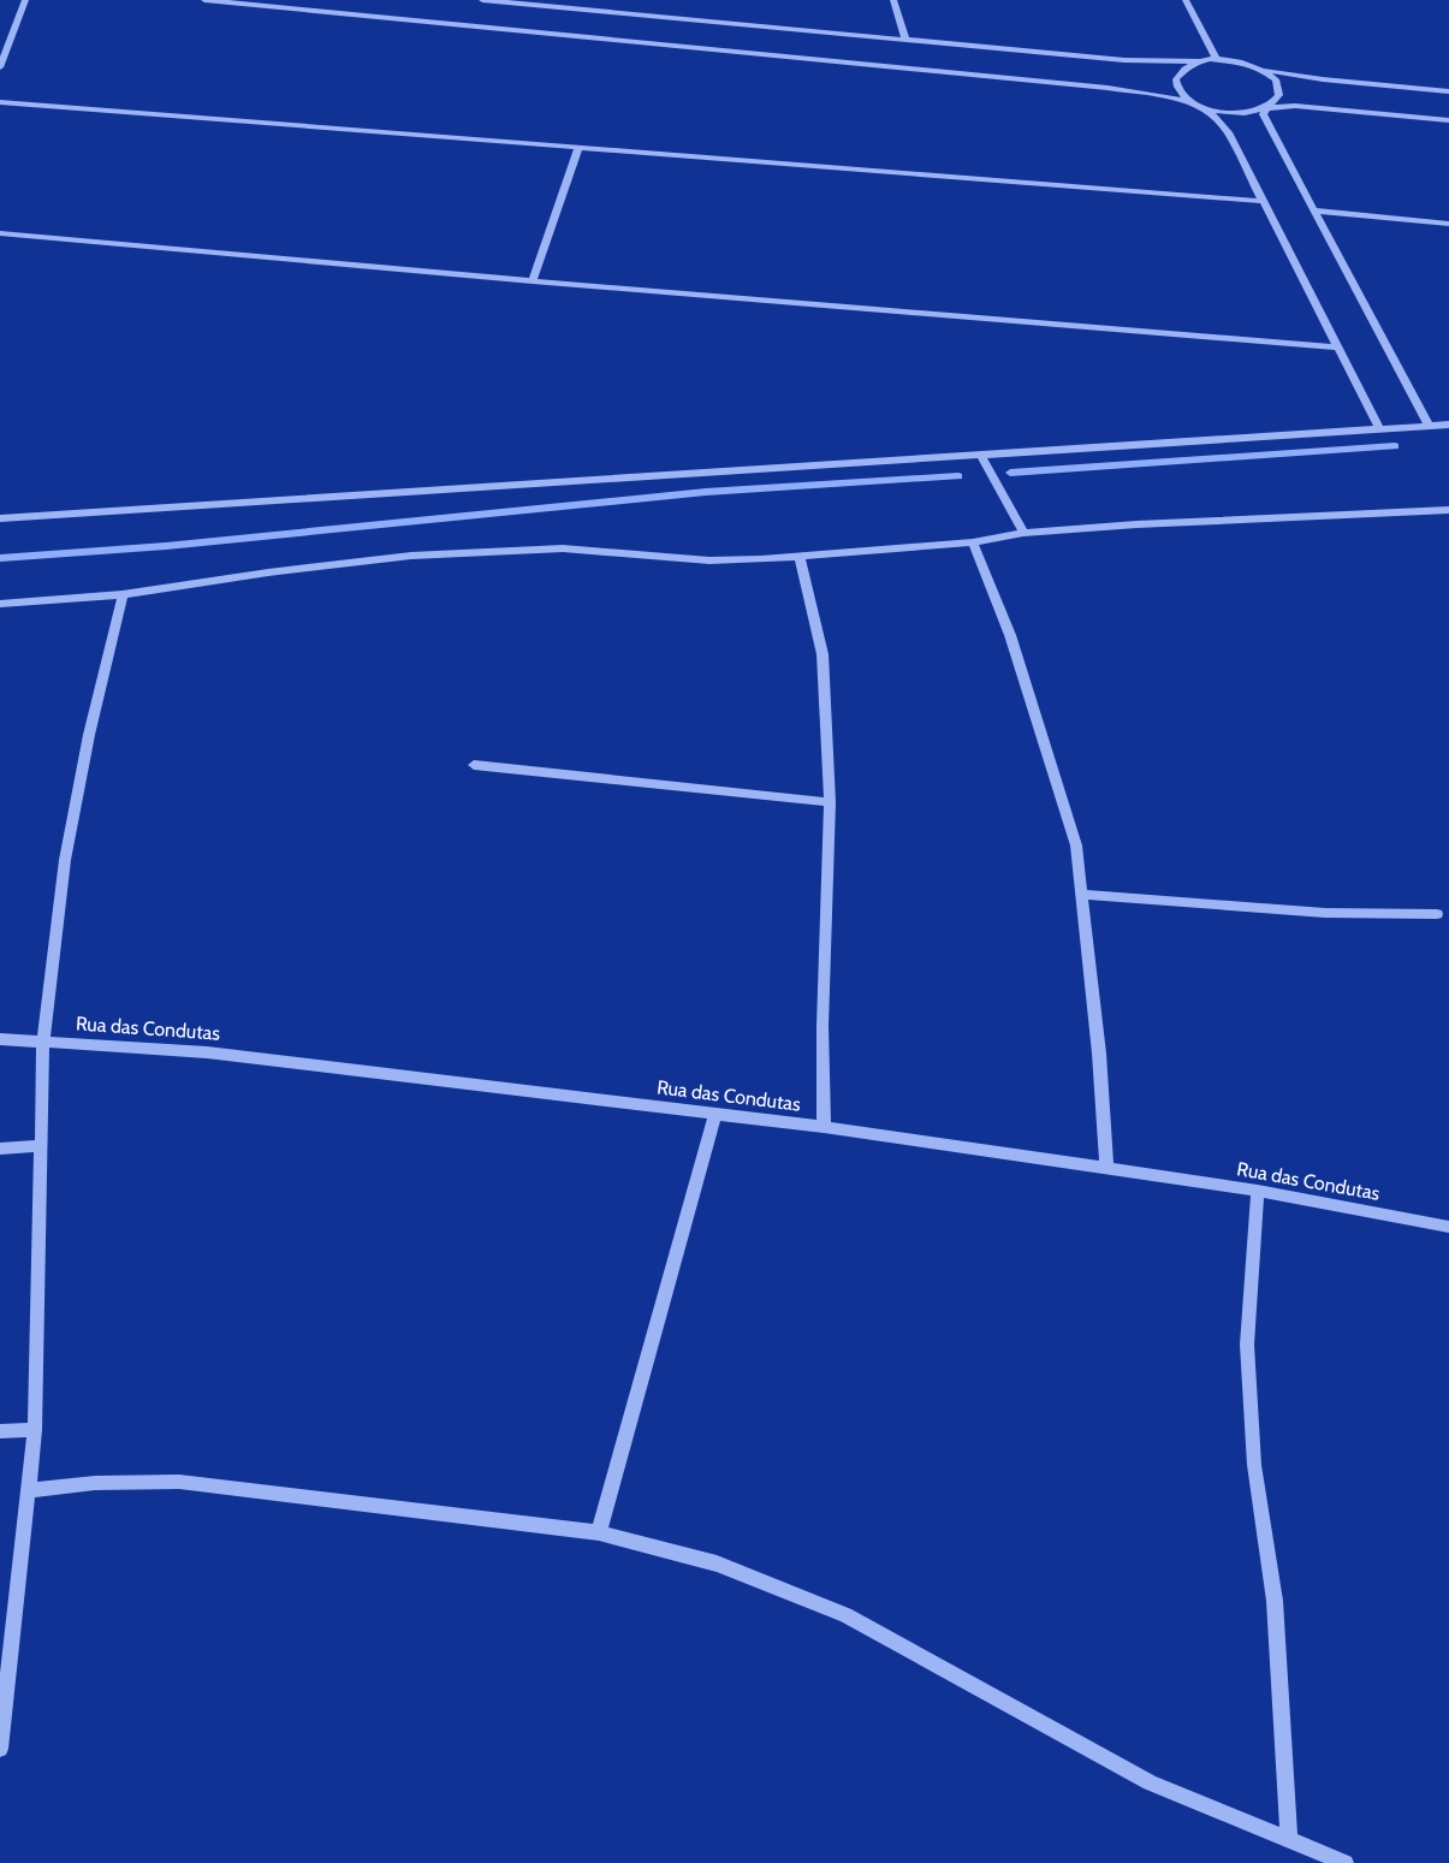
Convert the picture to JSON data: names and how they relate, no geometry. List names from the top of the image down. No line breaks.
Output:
{"streets":{"street":["Rua das Condutas"]}}
